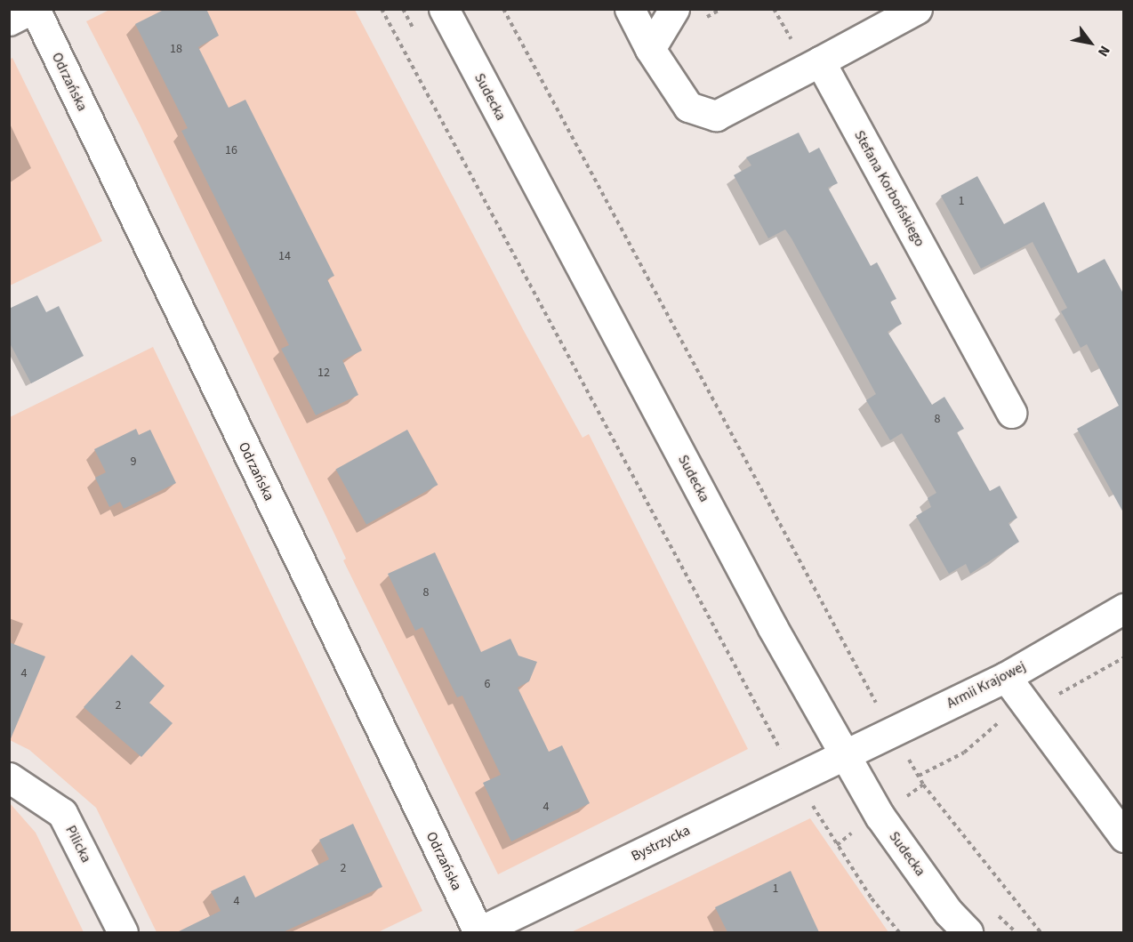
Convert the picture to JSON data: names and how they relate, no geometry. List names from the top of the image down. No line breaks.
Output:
{"streets":{"street":["Odrzańska","Sudecka","Stefana Korbońskiego","Armii Krajowej","Bystrzycka","Pilicka"]},"crossings":[["Odrzańska","Bystrzycka"],["Sudecka","Armii Krajowej"],["Sudecka","Bystrzycka"],["Armii Krajowej","Bystrzycka"]],"house_numbers":["18","16","1","14","12","8","9","8","4","6","2","4","2","1","4"],"north":"bottom right"}
